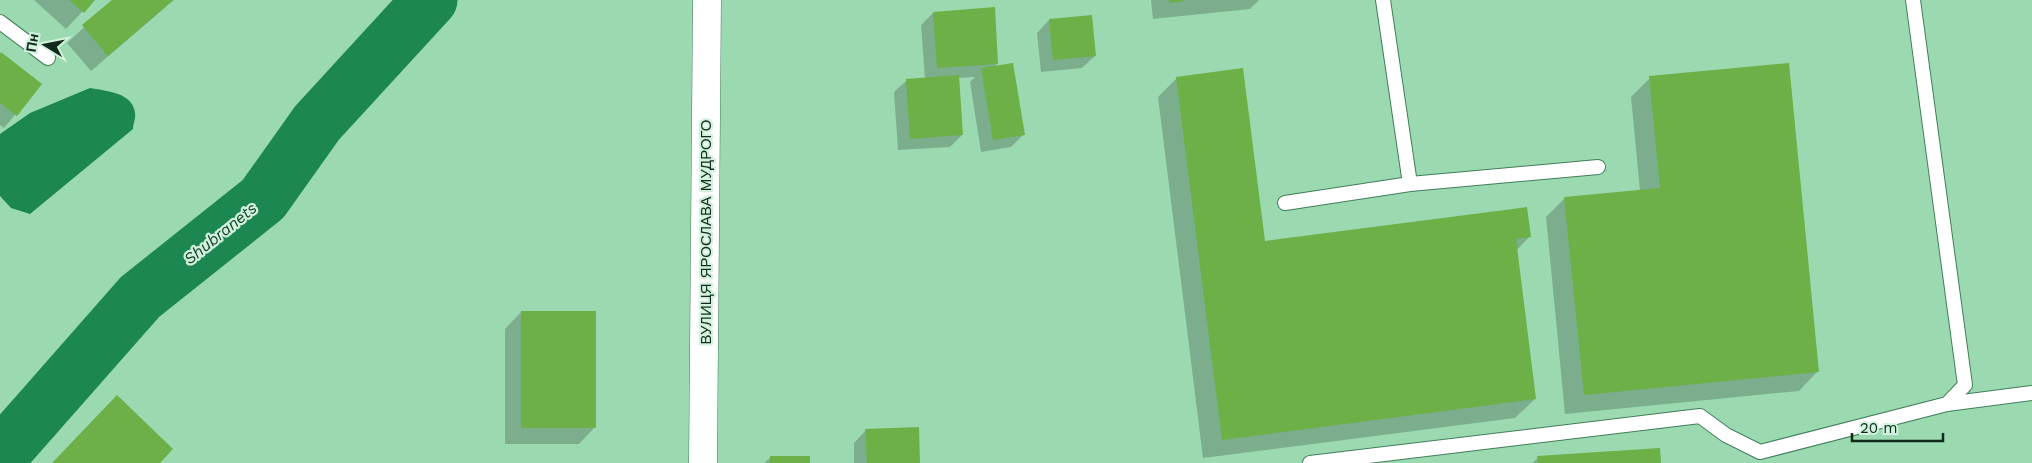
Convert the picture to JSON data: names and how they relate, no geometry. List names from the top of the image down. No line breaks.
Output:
{"streets":{"main road":["ВУЛИЦЯ ЯРОСЛАВА МУДРОГО"]},"water":["Shubranets"],"scale_bar":"20 m","north":"left"}
